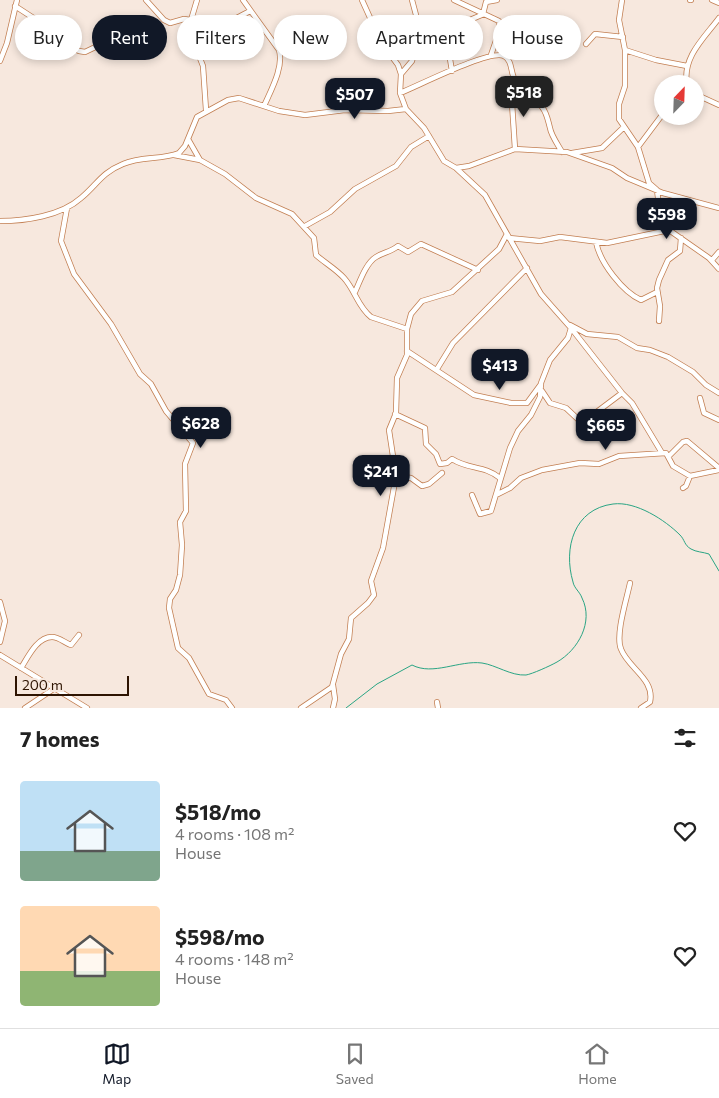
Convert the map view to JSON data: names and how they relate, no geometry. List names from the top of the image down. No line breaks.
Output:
{"scale_bar":"200 m","north":"top right","page":{"chip":["Buy","Rent","Filters","New","Apartment","House"],"price":["$518","$507","$598","$413","$628","$665","$241"],"scale":"200 m","heading":"7 homes","list":[{"name":"$518/mo","note":"4 rooms · 108 m² · House"},{"name":"$598/mo","note":"4 rooms · 148 m² · House"}],"tabs":["Map","Saved","Home"]}}
